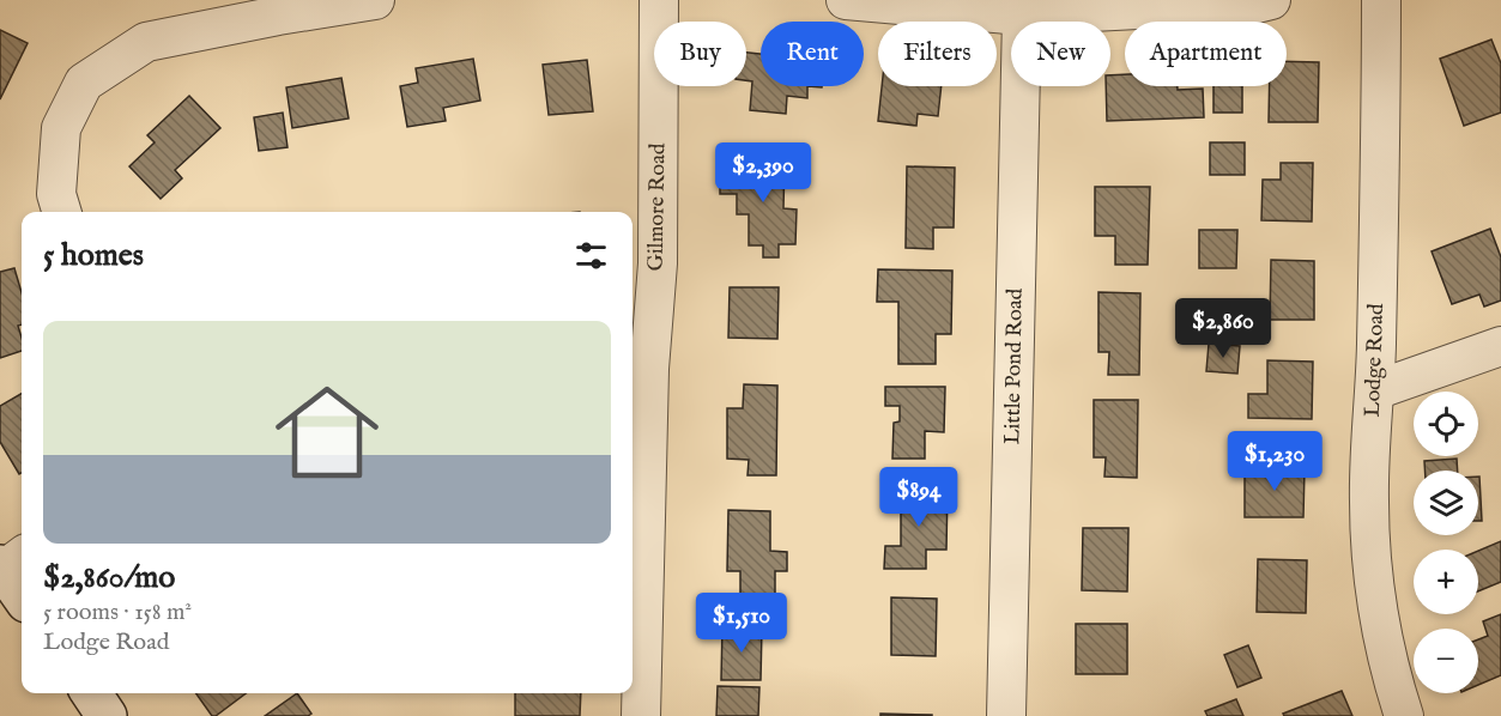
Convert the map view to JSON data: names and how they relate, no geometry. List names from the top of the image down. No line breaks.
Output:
{"streets":{"street":["Gilmore Road","Lodge Road","Little Pond Road"]},"page":{"chip":["Buy","Rent","Filters","New","Apartment"],"price":["$2,390","$2,860","$1,230","$894","$1,510"],"heading":"5 homes","list":[{"name":"$2,860/mo","note":"5 rooms · 158 m² · Lodge Road"}],"map_buttons":["+","−"]}}
